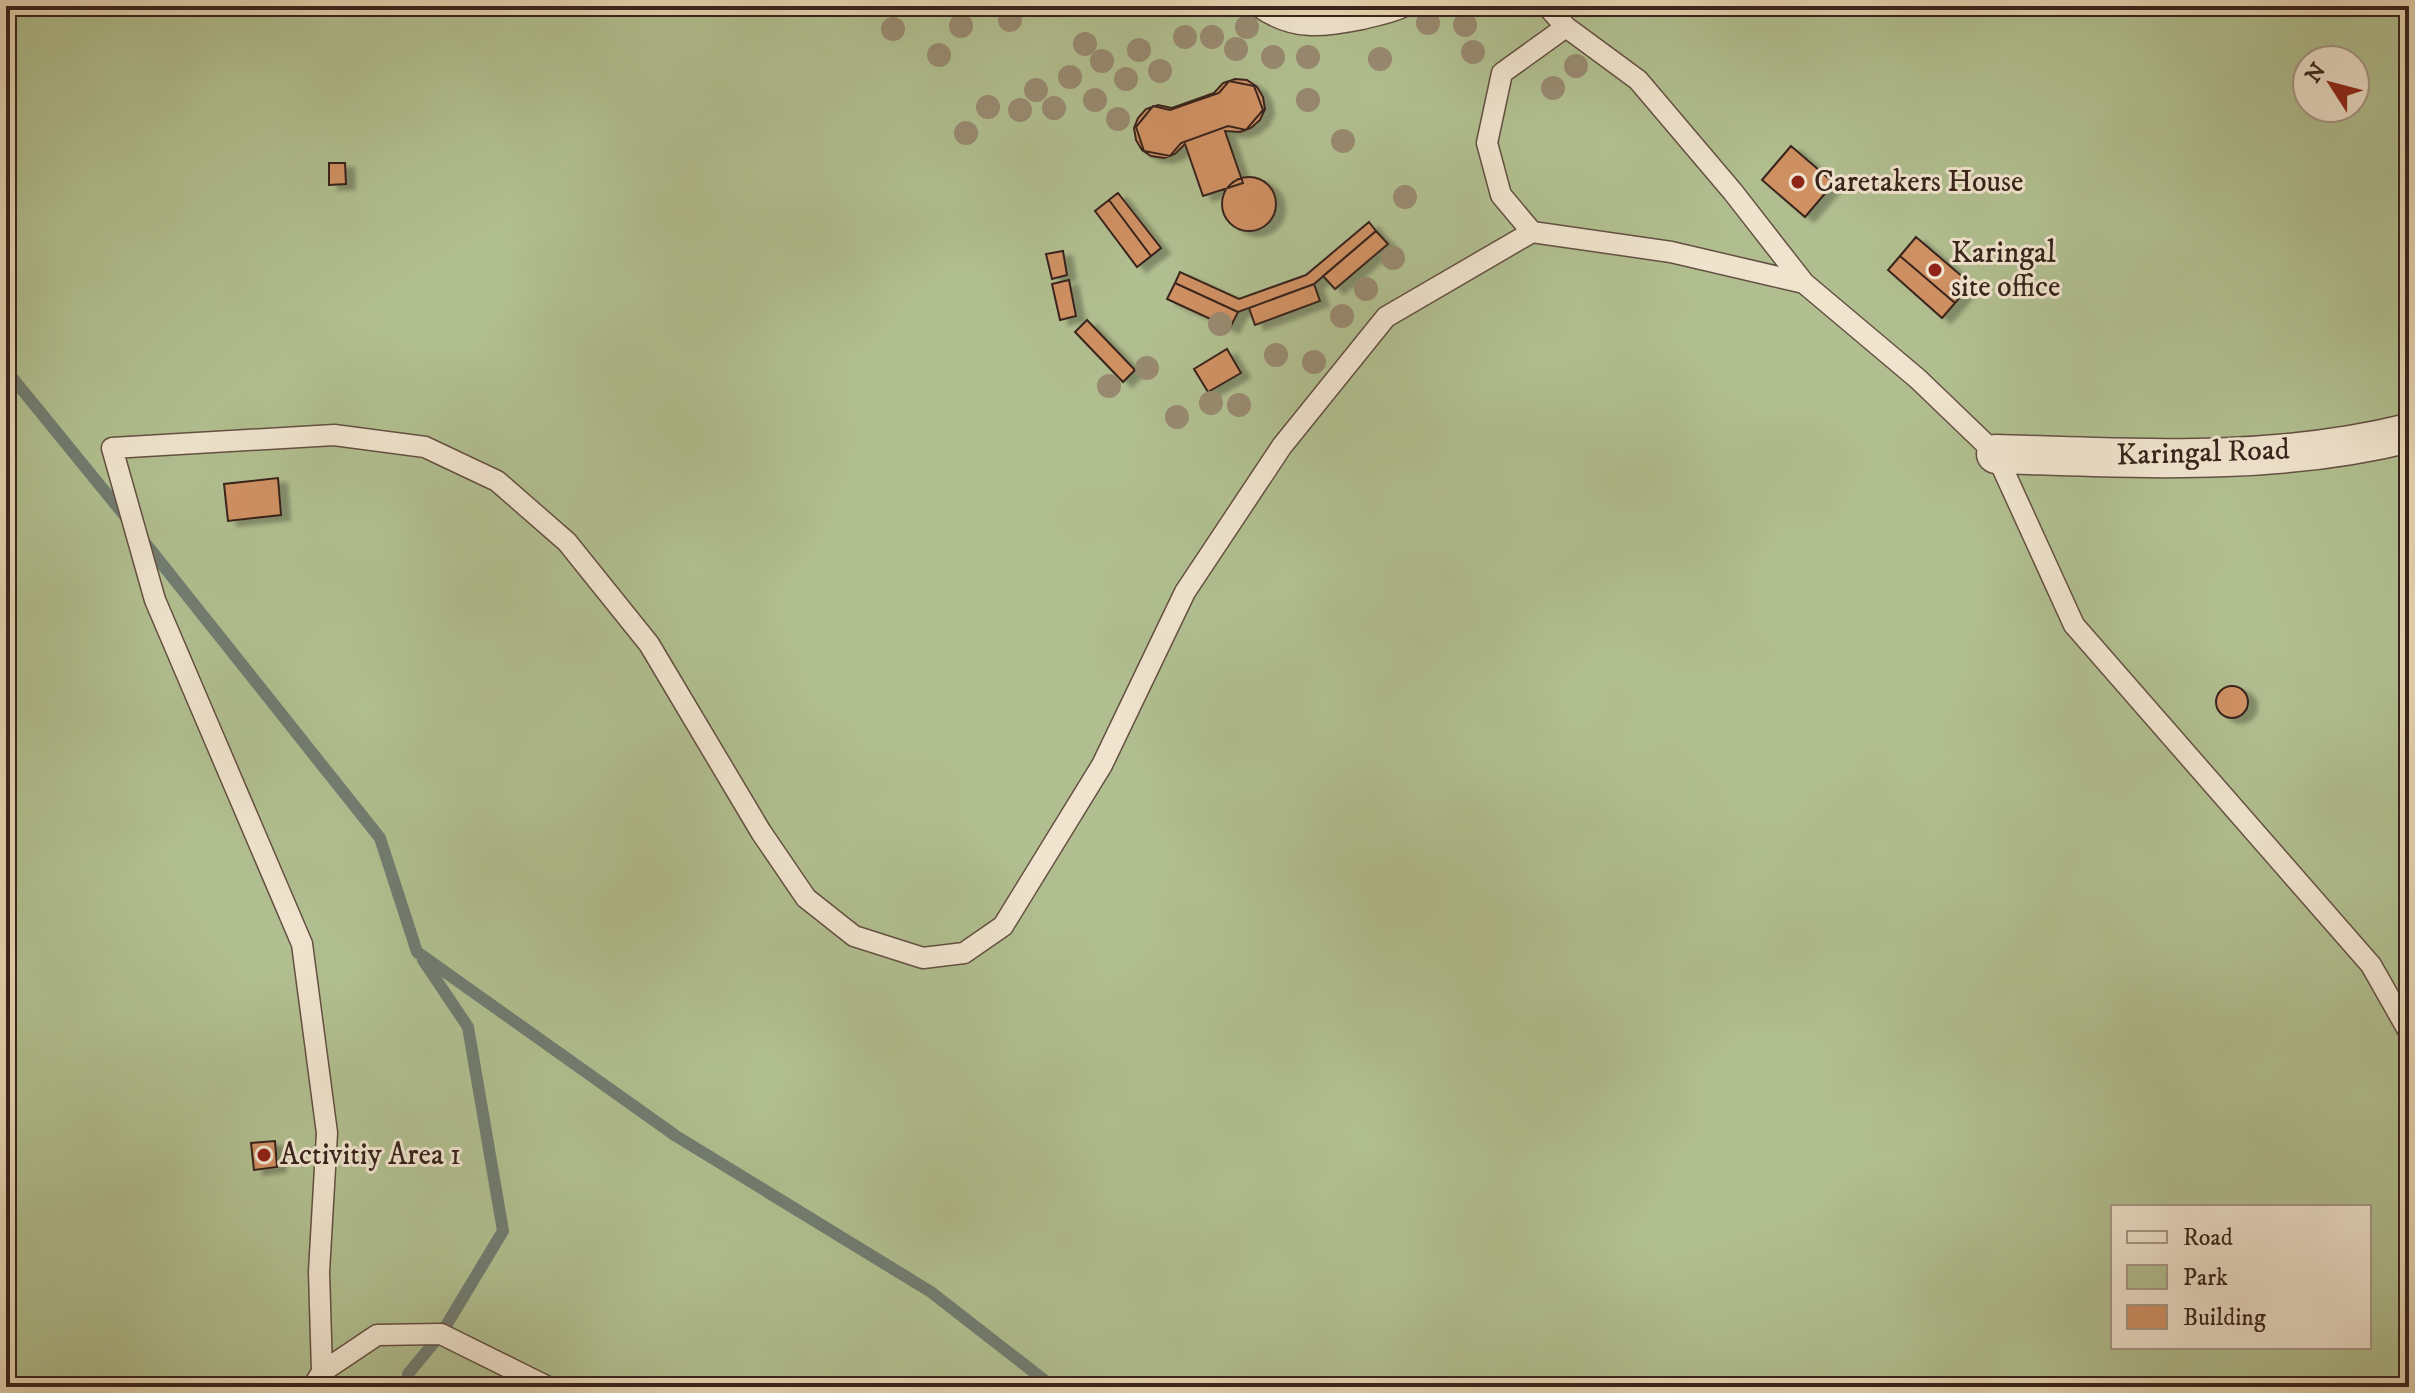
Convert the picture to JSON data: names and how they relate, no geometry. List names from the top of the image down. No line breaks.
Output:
{"streets":{"street":["Karingal Road"]},"places":["Caretakers House","Karingal site office","Activitiy Area 1"],"legend":["Road","Park","Building"],"north":"top left"}
